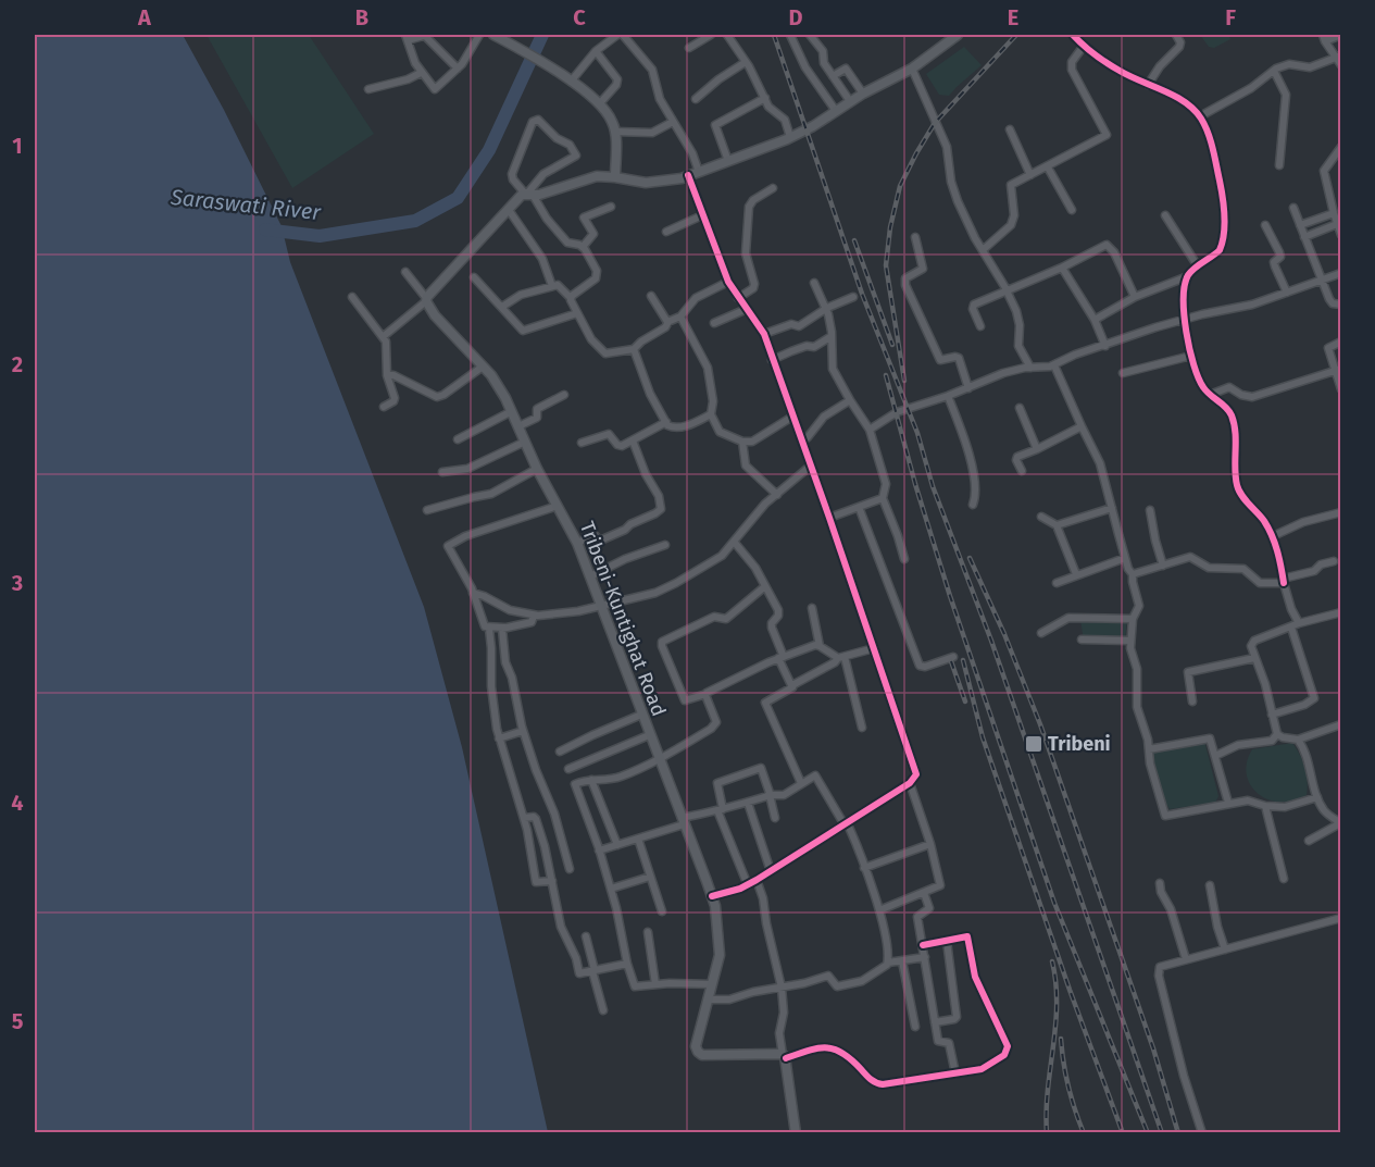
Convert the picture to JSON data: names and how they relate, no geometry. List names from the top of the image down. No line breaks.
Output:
{"streets":{"main road":["Tribeni-Kuntighat Road"]},"water":["Saraswati River"],"places":{"transit":["Tribeni"]},"grid":{"columns":["A","B","C","D","E","F"],"rows":["1","2","3","4","5"]}}
